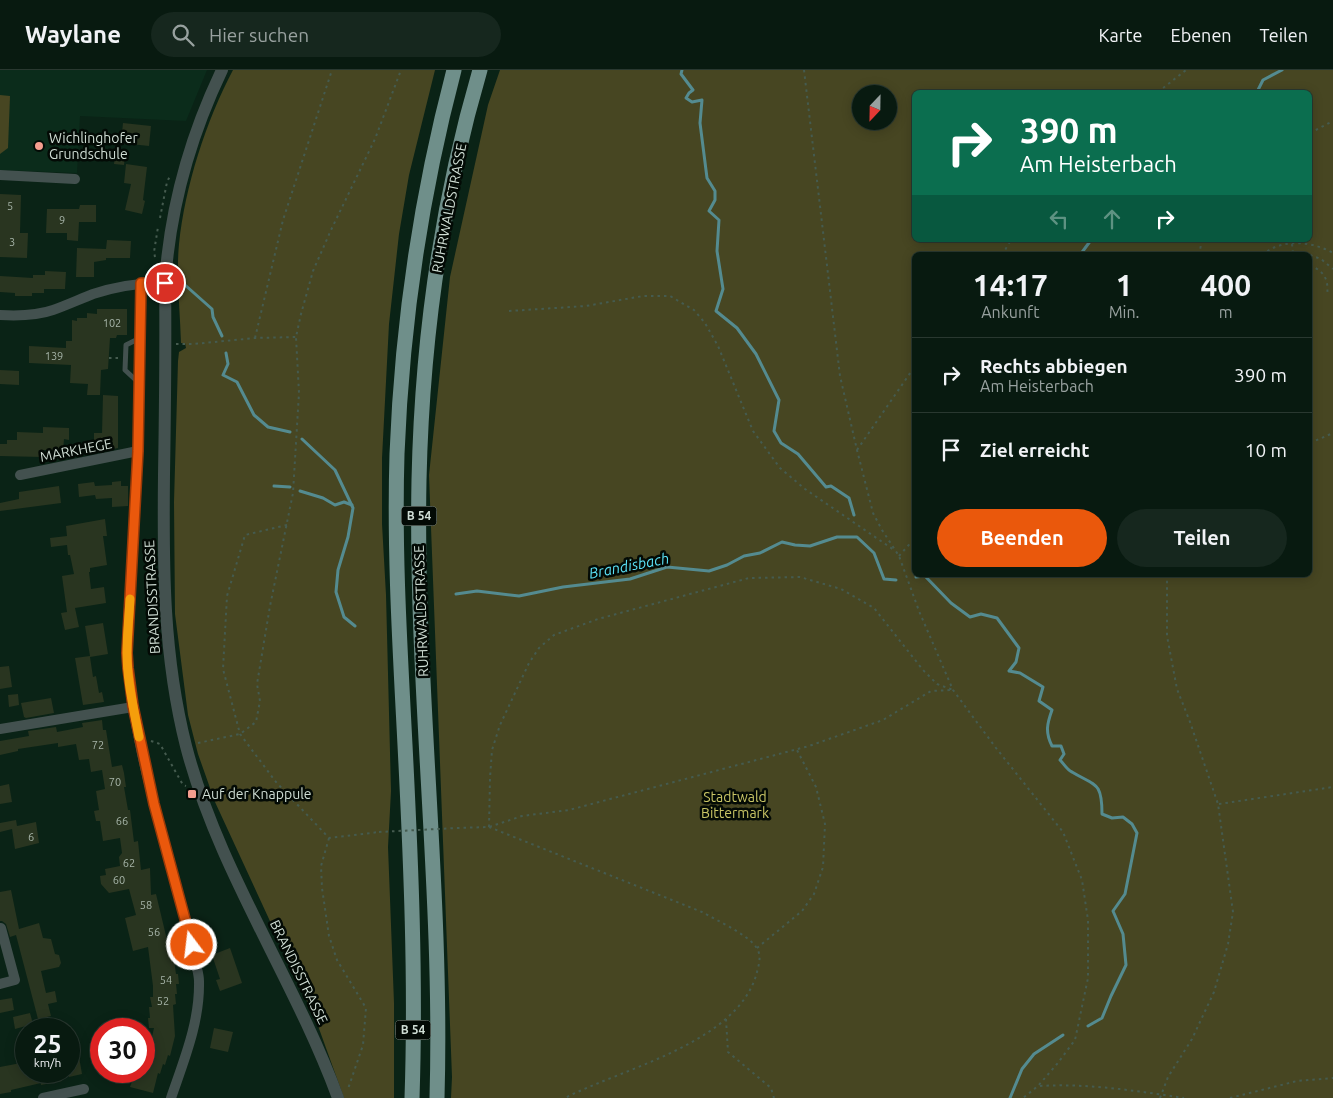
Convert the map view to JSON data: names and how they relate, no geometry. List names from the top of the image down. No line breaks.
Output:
{"streets":{"highway":["RUHRWALDSTRASSE","B 54"],"street":["MARKHEGE","BRANDISSTRASSE"]},"water":["Brandisbach"],"parks":["Stadtwald Bittermark"],"places":{"other":["Wichlinghofer Grundschule"],"transit":["Auf der Knappule"]},"house_numbers":["5","9","3","102","139","72","70","66","6","62","60","58","56","54","52"],"north":"bottom","page":{"header":"Waylane","search":"Hier suchen","nav":["Karte","Ebenen","Teilen"],"turn":["390 m","Am Heisterbach"],"eta":["14:17","Ankunft","1","Min.","400","m"],"list":[{"name":"Rechts abbiegen","note":"Am Heisterbach","value":"390 m"},{"name":"Ziel erreicht","value":"10 m"}],"buttons":["Beenden","Teilen"],"speed":"25 km/h","limit":"30"}}
